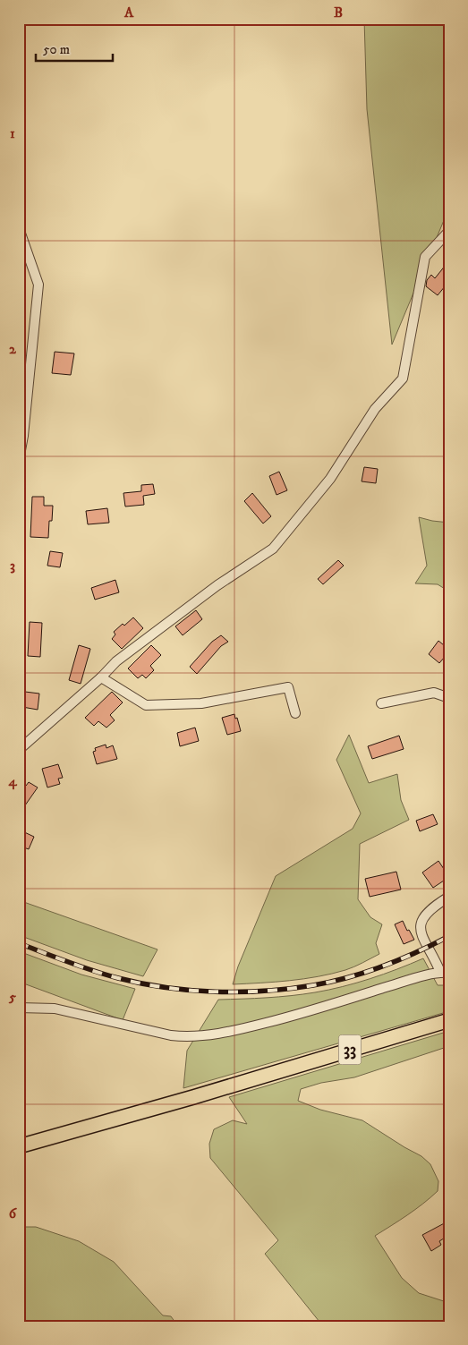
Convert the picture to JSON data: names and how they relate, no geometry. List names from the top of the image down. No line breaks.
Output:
{"streets":{"main road":["33"]},"scale_bar":"50 m","grid":{"columns":["A","B"],"rows":["1","2","3","4","5","6"]}}
